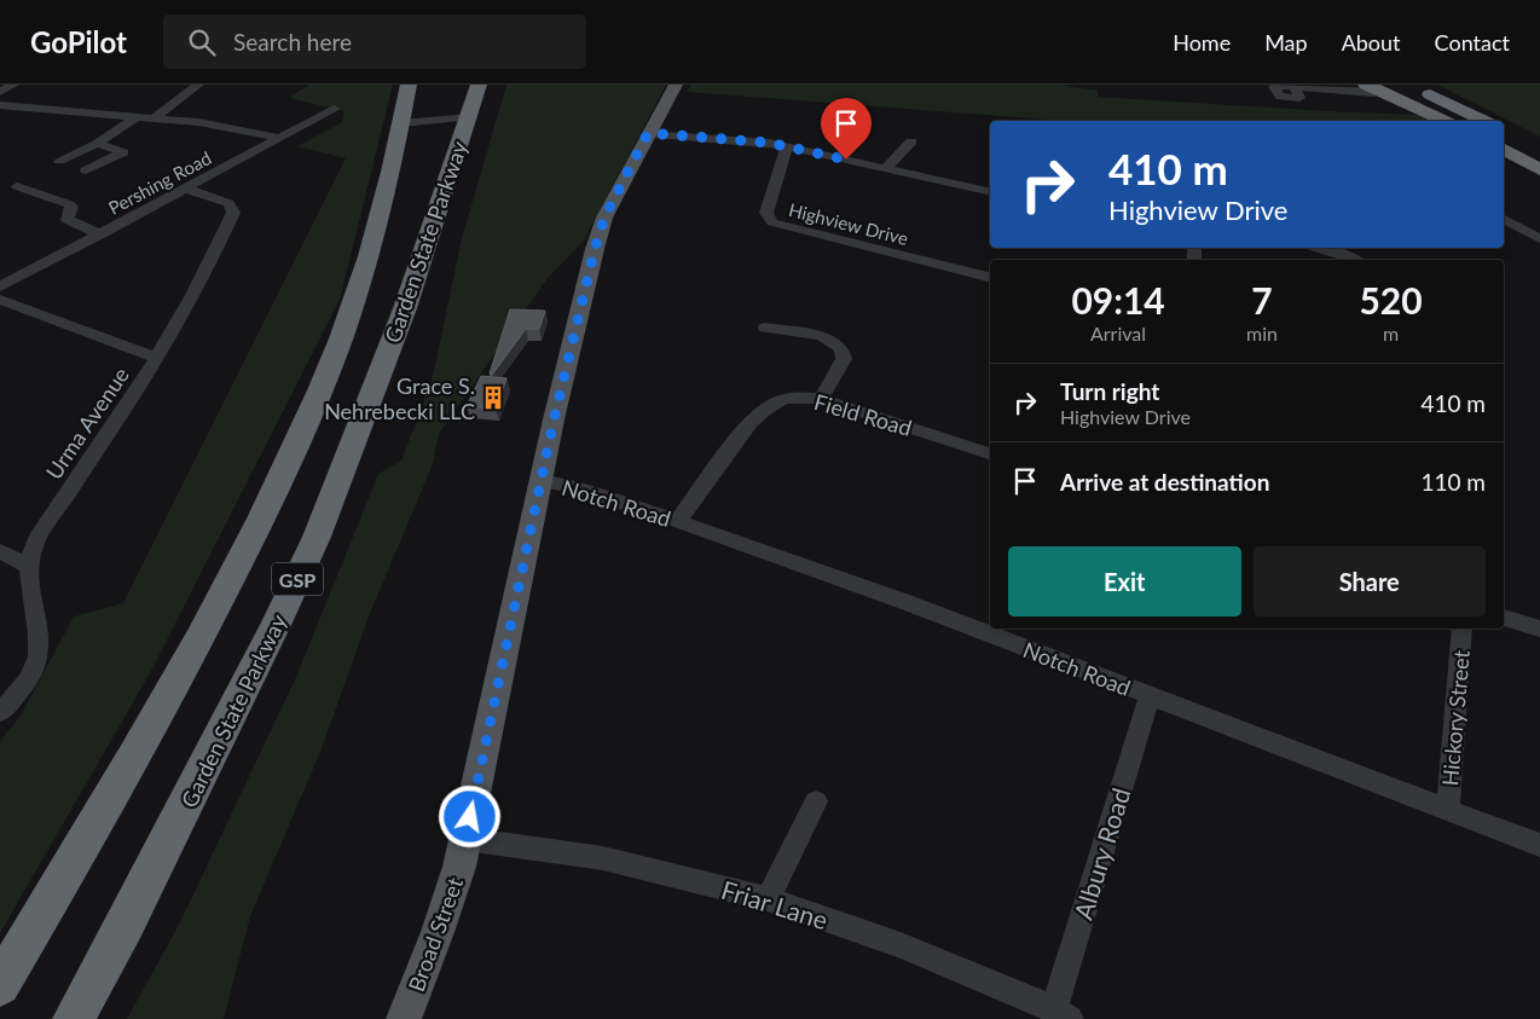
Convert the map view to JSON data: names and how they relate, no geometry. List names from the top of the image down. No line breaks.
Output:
{"streets":{"highway":["Garden State Parkway","GSP"],"main road":["Broad Street"],"street":["Pershing Road","Highview Drive","Field Road","Urma Avenue","Notch Road","Hickory Street","Albury Road","Friar Lane"]},"crossings":[["Pershing Road","Urma Avenue"],["Field Road","Notch Road"],["Notch Road","Hickory Street"],["Notch Road","Albury Road"],["Notch Road","Broad Street"],["Albury Road","Friar Lane"],["Friar Lane","Broad Street"]],"places":{"building":["Grace S. Nehrebecki LLC"]},"page":{"header":"GoPilot","search":"Search here","nav":["Home","Map","About","Contact"],"turn":["410 m","Highview Drive"],"eta":["09:14","Arrival","7","min","520","m"],"list":[{"name":"Turn right","note":"Highview Drive","value":"410 m"},{"name":"Arrive at destination","value":"110 m"}],"buttons":["Exit","Share"]}}
